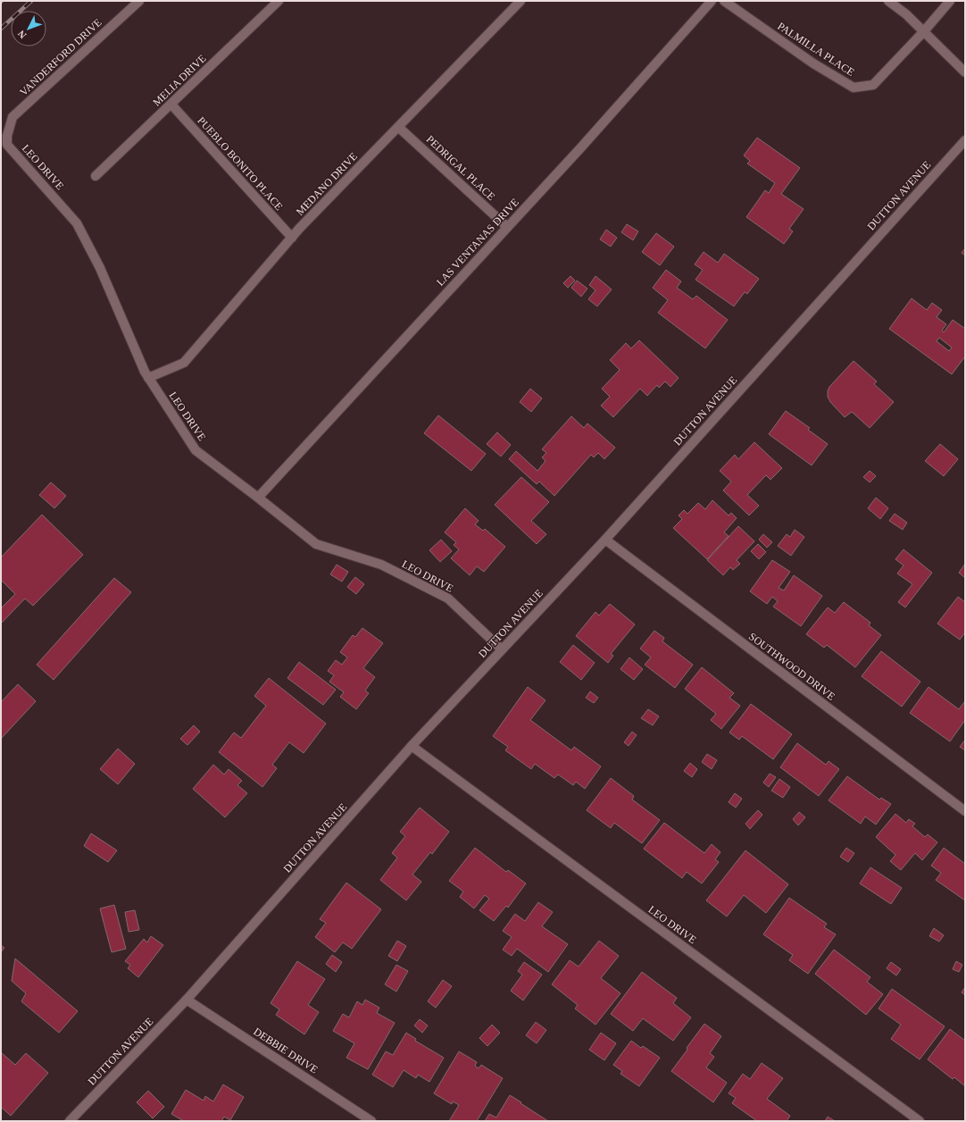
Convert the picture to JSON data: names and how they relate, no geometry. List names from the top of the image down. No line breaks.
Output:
{"streets":{"street":["PALMILLA PLACE","VANDERFORD DRIVE","MELIA DRIVE","PUEBLO BONITO PLACE","LEO DRIVE","PEDRIGAL PLACE","MEDANO DRIVE","DUTTON AVENUE","LAS VENTANAS DRIVE","SOUTHWOOD DRIVE","DEBBIE DRIVE"]},"crossings":[["VANDERFORD DRIVE","LEO DRIVE"],["MELIA DRIVE","PUEBLO BONITO PLACE"],["PUEBLO BONITO PLACE","MEDANO DRIVE"],["LEO DRIVE","MEDANO DRIVE"],["LEO DRIVE","DUTTON AVENUE"],["LEO DRIVE","LAS VENTANAS DRIVE"],["PEDRIGAL PLACE","MEDANO DRIVE"],["PEDRIGAL PLACE","LAS VENTANAS DRIVE"],["DUTTON AVENUE","SOUTHWOOD DRIVE"],["DUTTON AVENUE","DEBBIE DRIVE"]],"north":"bottom left"}
